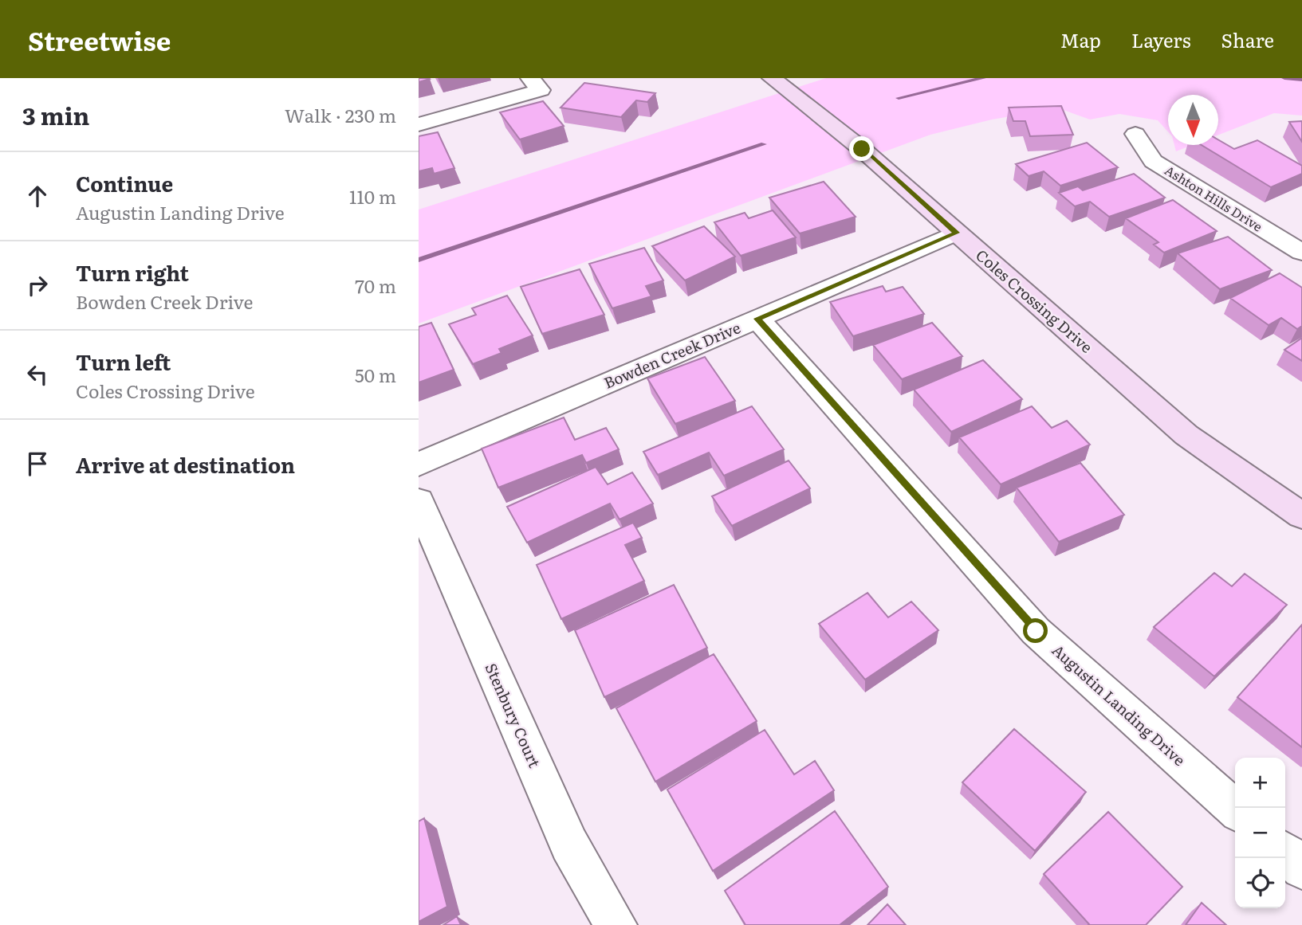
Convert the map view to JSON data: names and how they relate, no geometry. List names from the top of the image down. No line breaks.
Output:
{"streets":{"street":["Ashton Hills Drive","Coles Crossing Drive","Bowden Creek Drive","Augustin Landing Drive","Stenbury Court"]},"crossings":[["Coles Crossing Drive","Bowden Creek Drive"],["Bowden Creek Drive","Augustin Landing Drive"]],"north":"bottom","page":{"header":"Streetwise","nav":["Map","Layers","Share"],"heading":["3 min","Walk · 230 m"],"list":[["Continue","Augustin Landing Drive","110 m"],["Turn right","Bowden Creek Drive","70 m"],["Turn left","Coles Crossing Drive","50 m"],"Arrive at destination"],"map_buttons":["+","−"]}}
